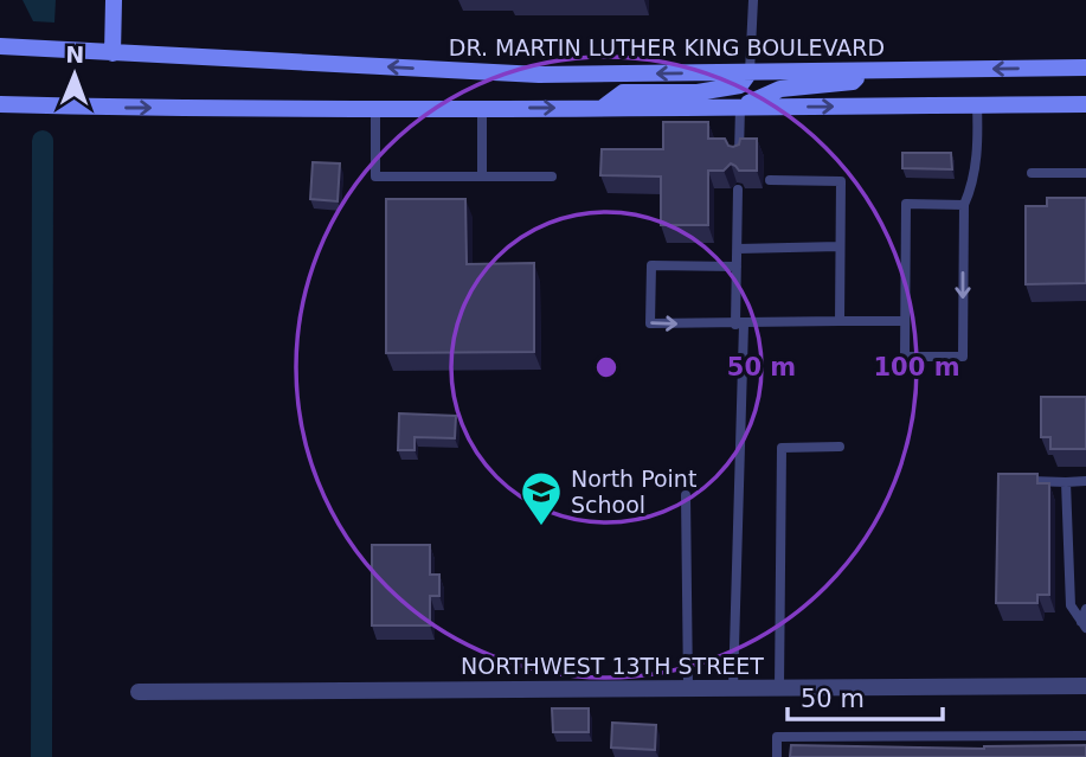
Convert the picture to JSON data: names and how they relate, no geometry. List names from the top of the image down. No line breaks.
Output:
{"streets":{"main road":["DR. MARTIN LUTHER KING BOULEVARD"],"street":["NORTHWEST 13TH STREET"]},"places":{"school or university":["North Point School"]},"scale_bar":"50 m","north":"top","rings":["50 m","100 m"]}
